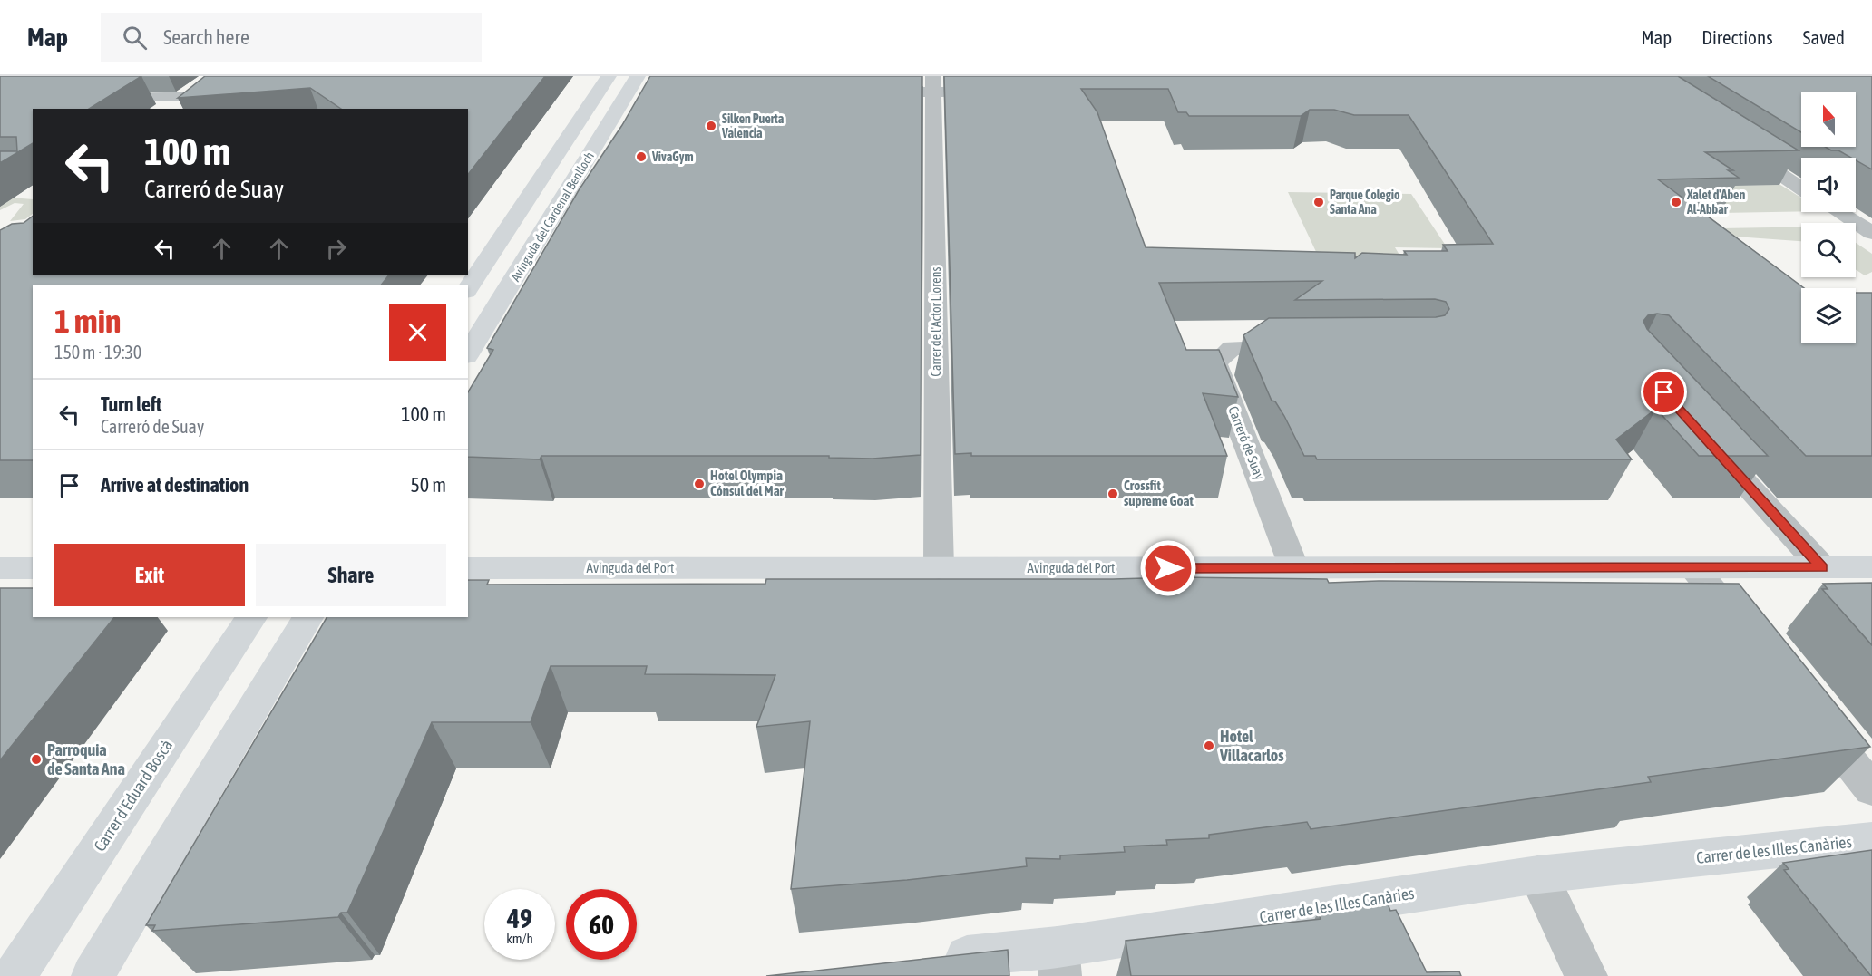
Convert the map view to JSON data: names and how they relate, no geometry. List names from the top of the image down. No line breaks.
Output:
{"streets":{"main road":["Avinguda del Cardenal Benlloch","Avinguda del Port","Carrer d'Eduard Boscà","Carrer de les Illes Canàries"],"street":["Carrer de l'Actor Llorens","Carreró de Suay"]},"crossings":[["Carrer de l'Actor Llorens","Avinguda del Port"],["Carreró de Suay","Avinguda del Port"]],"places":["Silken Puerta Valencia","VivaGym","Parque Colegio Santa Ana","Xalet d'Aben Al-Abbar","Hotel Olympia Cónsul del Mar","Crossfit supreme Goat","Hotel Villacarlos","Parroquia de Santa Ana"],"north":"top","page":{"header":"Map","search":"Search here","nav":["Map","Directions","Saved"],"turn":["100 m","Carreró de Suay"],"heading":["1 min","150 m · 19:30"],"list":[{"name":"Turn left","note":"Carreró de Suay","value":"100 m"},{"name":"Arrive at destination","value":"50 m"}],"buttons":["Exit","Share"],"speed":"49 km/h","limit":"60"}}
